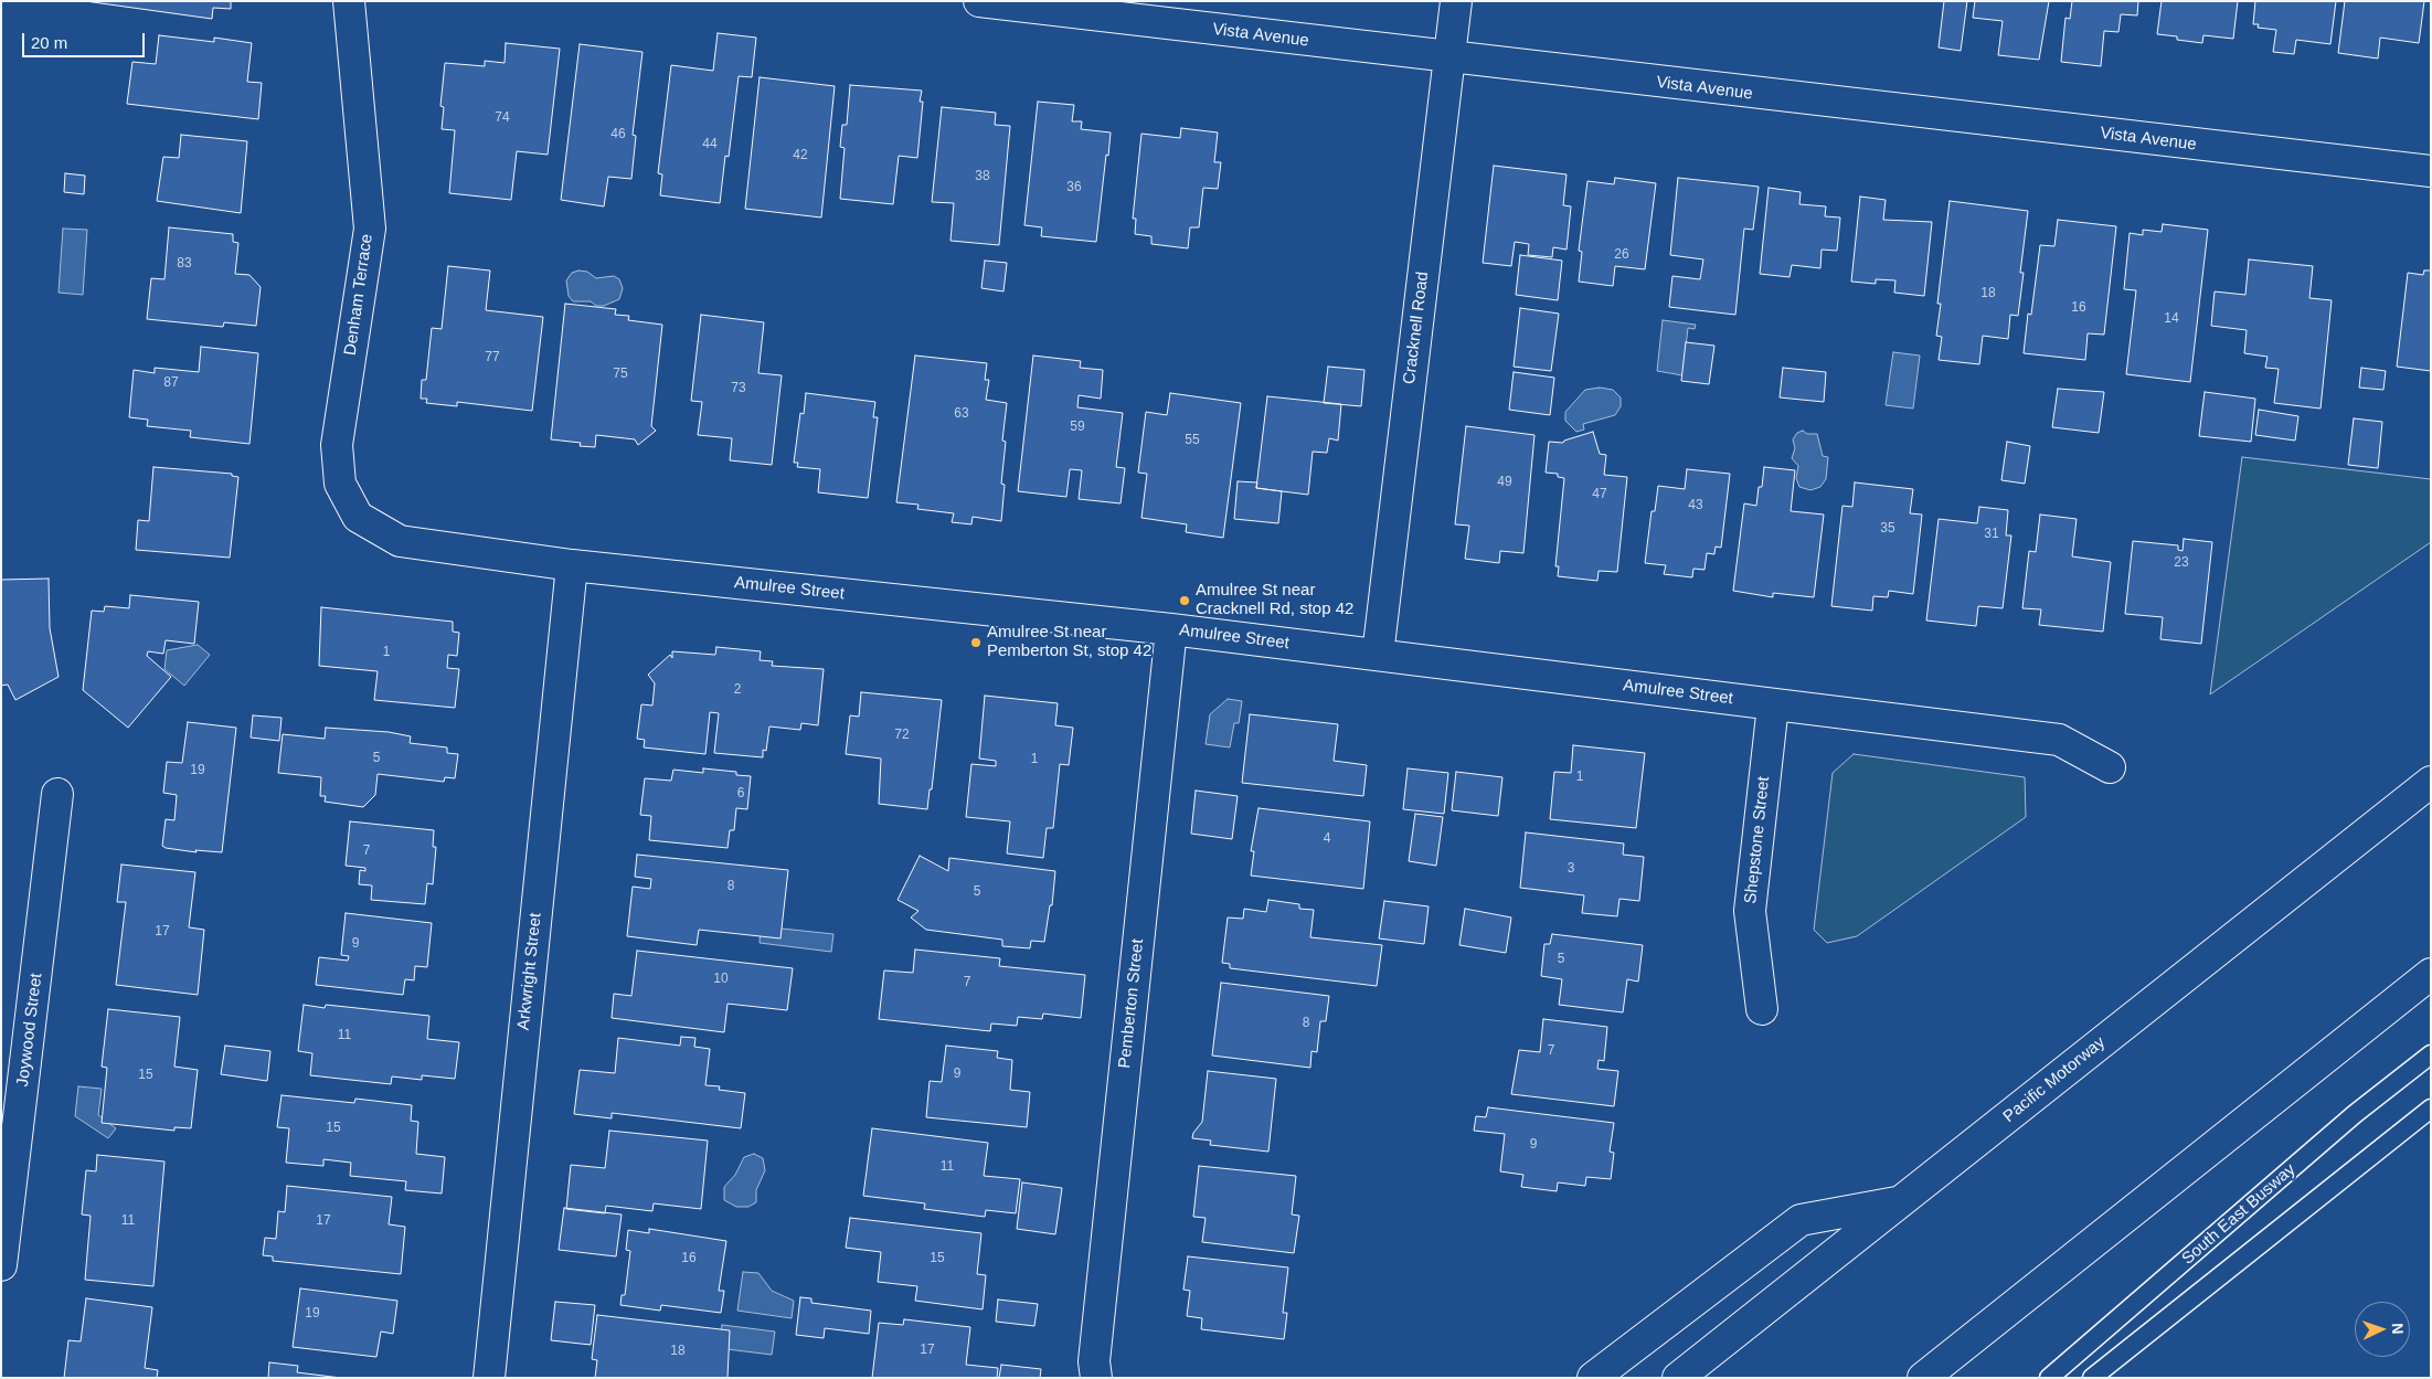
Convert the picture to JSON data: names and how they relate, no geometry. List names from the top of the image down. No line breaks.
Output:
{"streets":{"main road":["Vista Avenue","Denham Terrace","Cracknell Road","Amulree Street","Shepstone Street","Arkwright Street","Pemberton Street","Joywood Street","Pacific Motorway"],"lane":["South East Busway"]},"crossings":[["Vista Avenue","Cracknell Road"],["Denham Terrace","Amulree Street"],["Cracknell Road","Amulree Street"],["Amulree Street","Shepstone Street"],["Amulree Street","Arkwright Street"],["Amulree Street","Pemberton Street"]],"places":["Amulree St near Cracknell Rd, stop 42","Amulree St near Pemberton St, stop 42"],"house_numbers":["74","46","44","42","38","36","26","83","18","16","14","77","75","87","73","63","59","55","49","47","43","35","31","23","1","2","72","5","1","19","1","6","4","7","3","8","5","17","9","5","10","7","8","11","7","9","15","15","9","11","11","17","16","15","19","17","18"],"scale_bar":"20 m","north":"right"}
